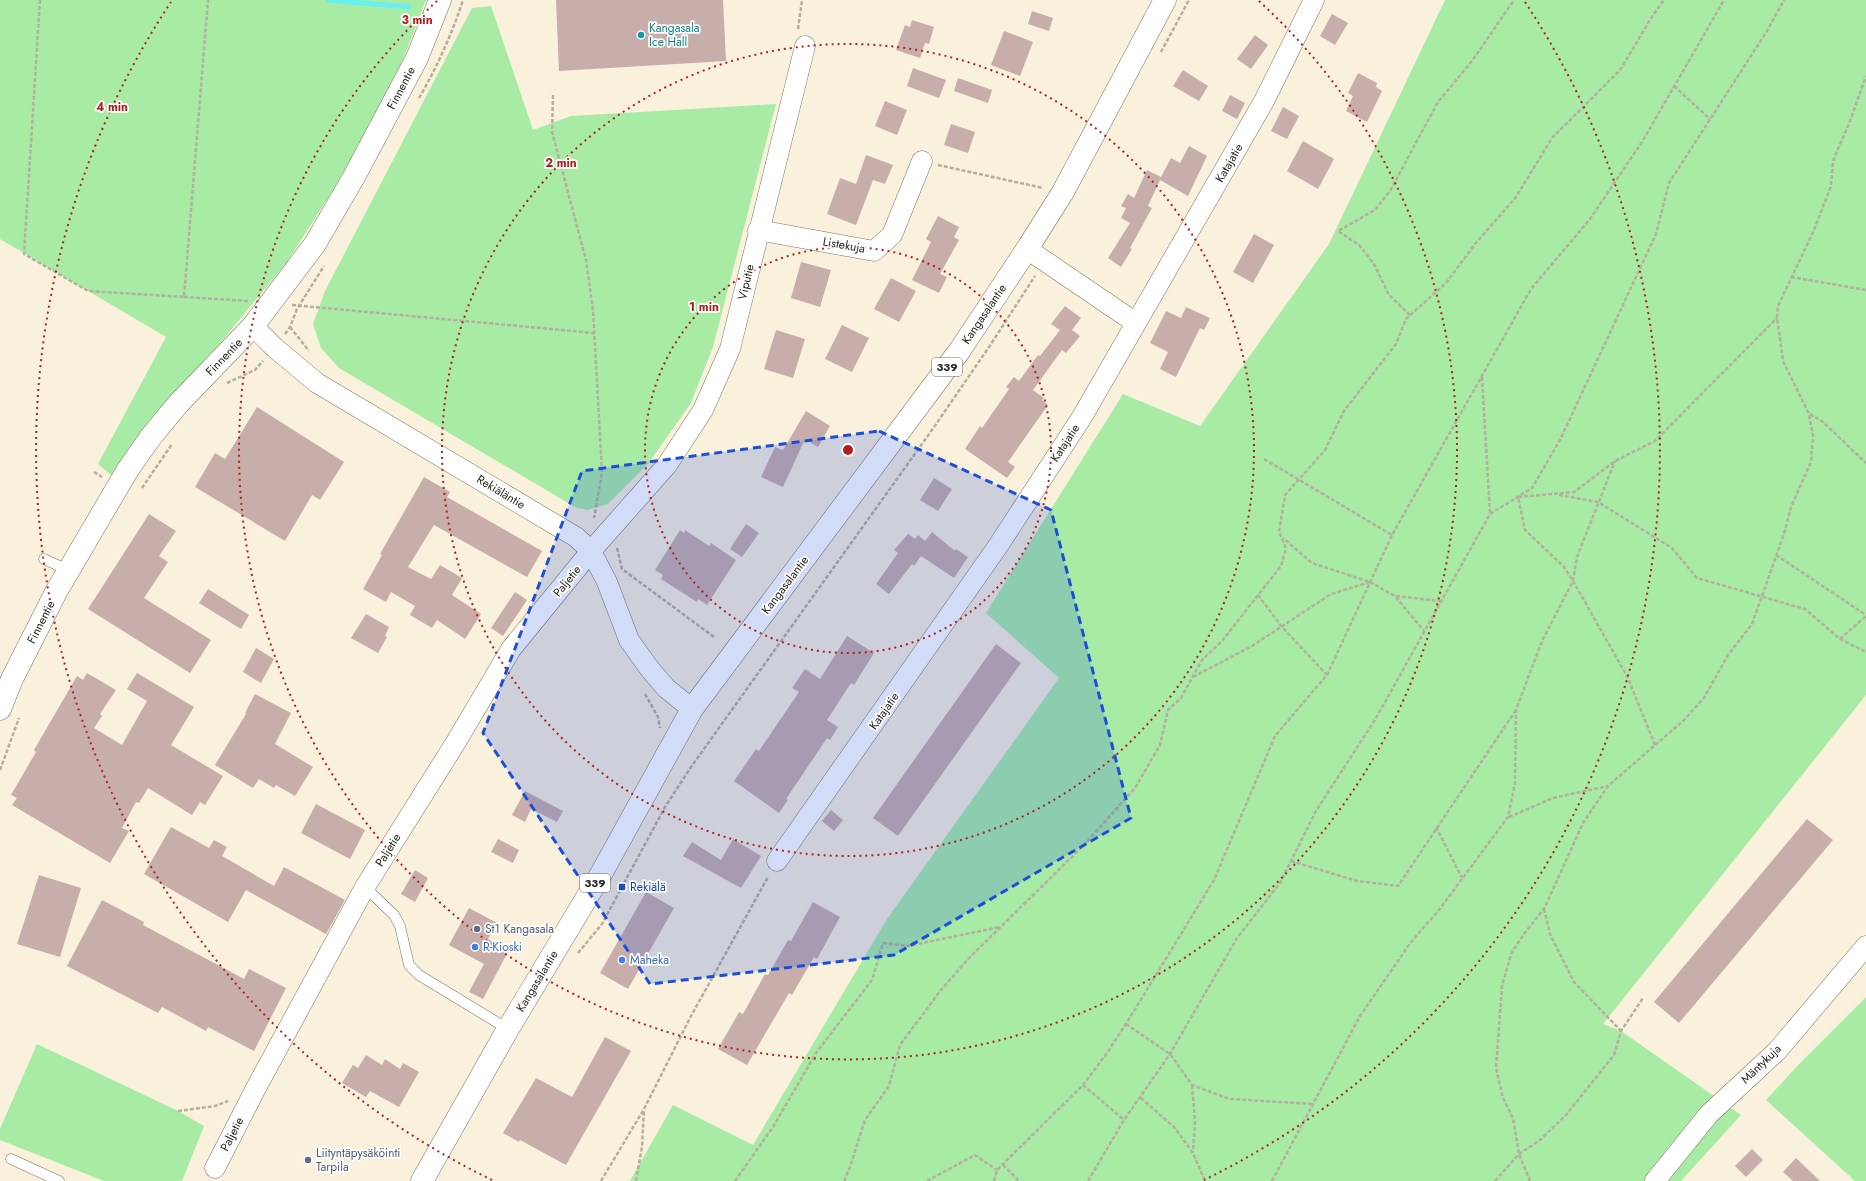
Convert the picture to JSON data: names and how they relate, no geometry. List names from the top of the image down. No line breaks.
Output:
{"streets":{"main road":["Finnentie","Kangasalantie","339"],"street":["Katajatie","Listekuja","Viputie","Rekiäläntie","Paljetie","Mäntykuja"]},"crossings":[["Finnentie","Rekiäläntie"],["Listekuja","Viputie"],["Viputie","Rekiäläntie"],["Viputie","Paljetie"],["Kangasalantie","Rekiäläntie"],["Rekiäläntie","Paljetie"]],"places":{"other":["Kangasala Ice Hall","St1 Kangasala","R-Kioski","Maheka","Liityntäpysäköinti Tarpila"],"transit":["Rekiälä"]},"rings":["3 min","4 min","2 min","1 min"]}
